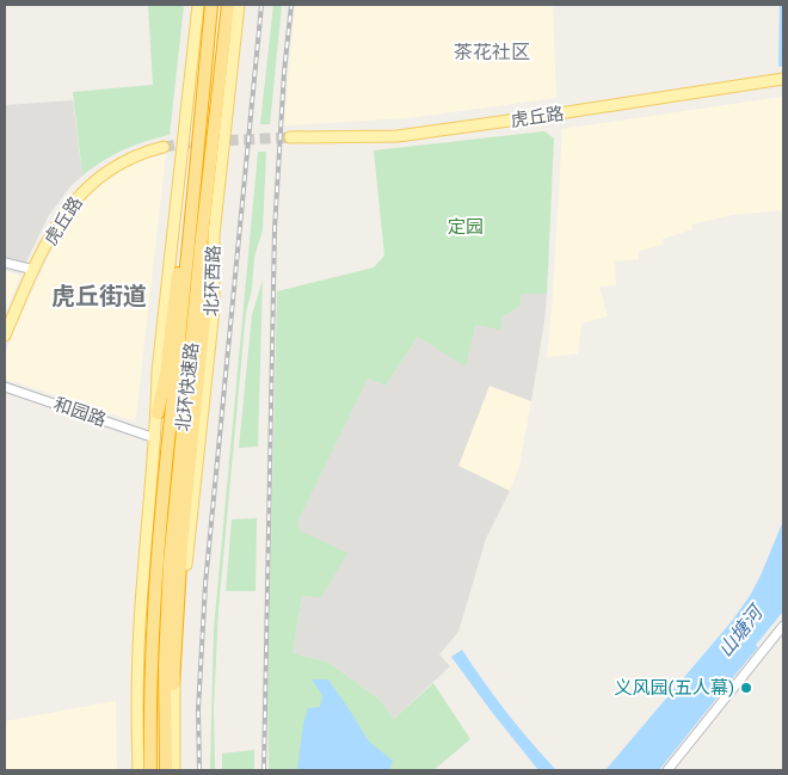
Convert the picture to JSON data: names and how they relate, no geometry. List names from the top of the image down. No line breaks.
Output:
{"streets":{"highway":["北环快速路"],"main road":["虎丘路","北环西路"],"street":["和园路"]},"districts":["茶花社区","虎丘街道"],"water":["山塘河"],"parks":["定园"],"places":["义风园(五人幕)"]}
